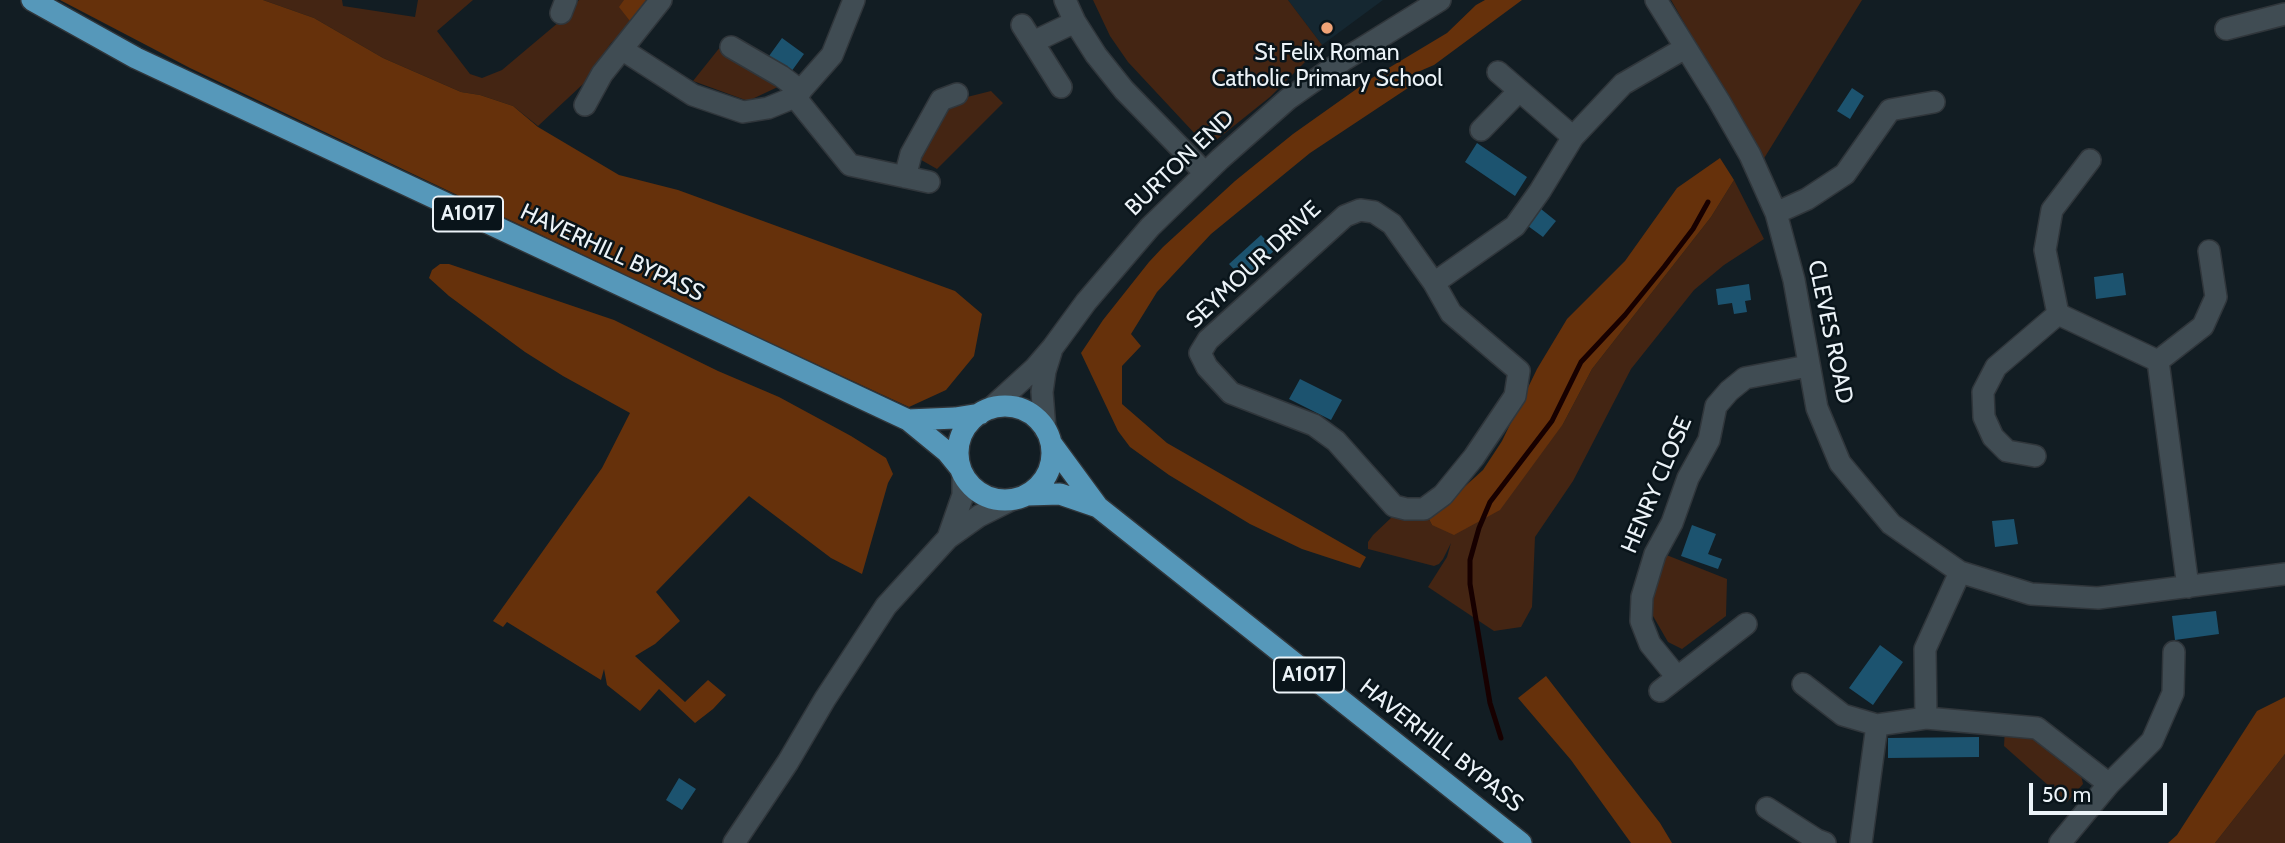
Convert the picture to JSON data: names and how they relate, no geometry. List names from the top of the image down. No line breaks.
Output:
{"streets":{"main road":["A1017","HAVERHILL BYPASS"],"street":["BURTON END","SEYMOUR DRIVE","CLEVES ROAD","HENRY CLOSE"]},"crossings":[["BURTON END","HAVERHILL BYPASS"],["CLEVES ROAD","HENRY CLOSE"]],"places":["St Felix Roman Catholic Primary School"],"scale_bar":"50 m"}
